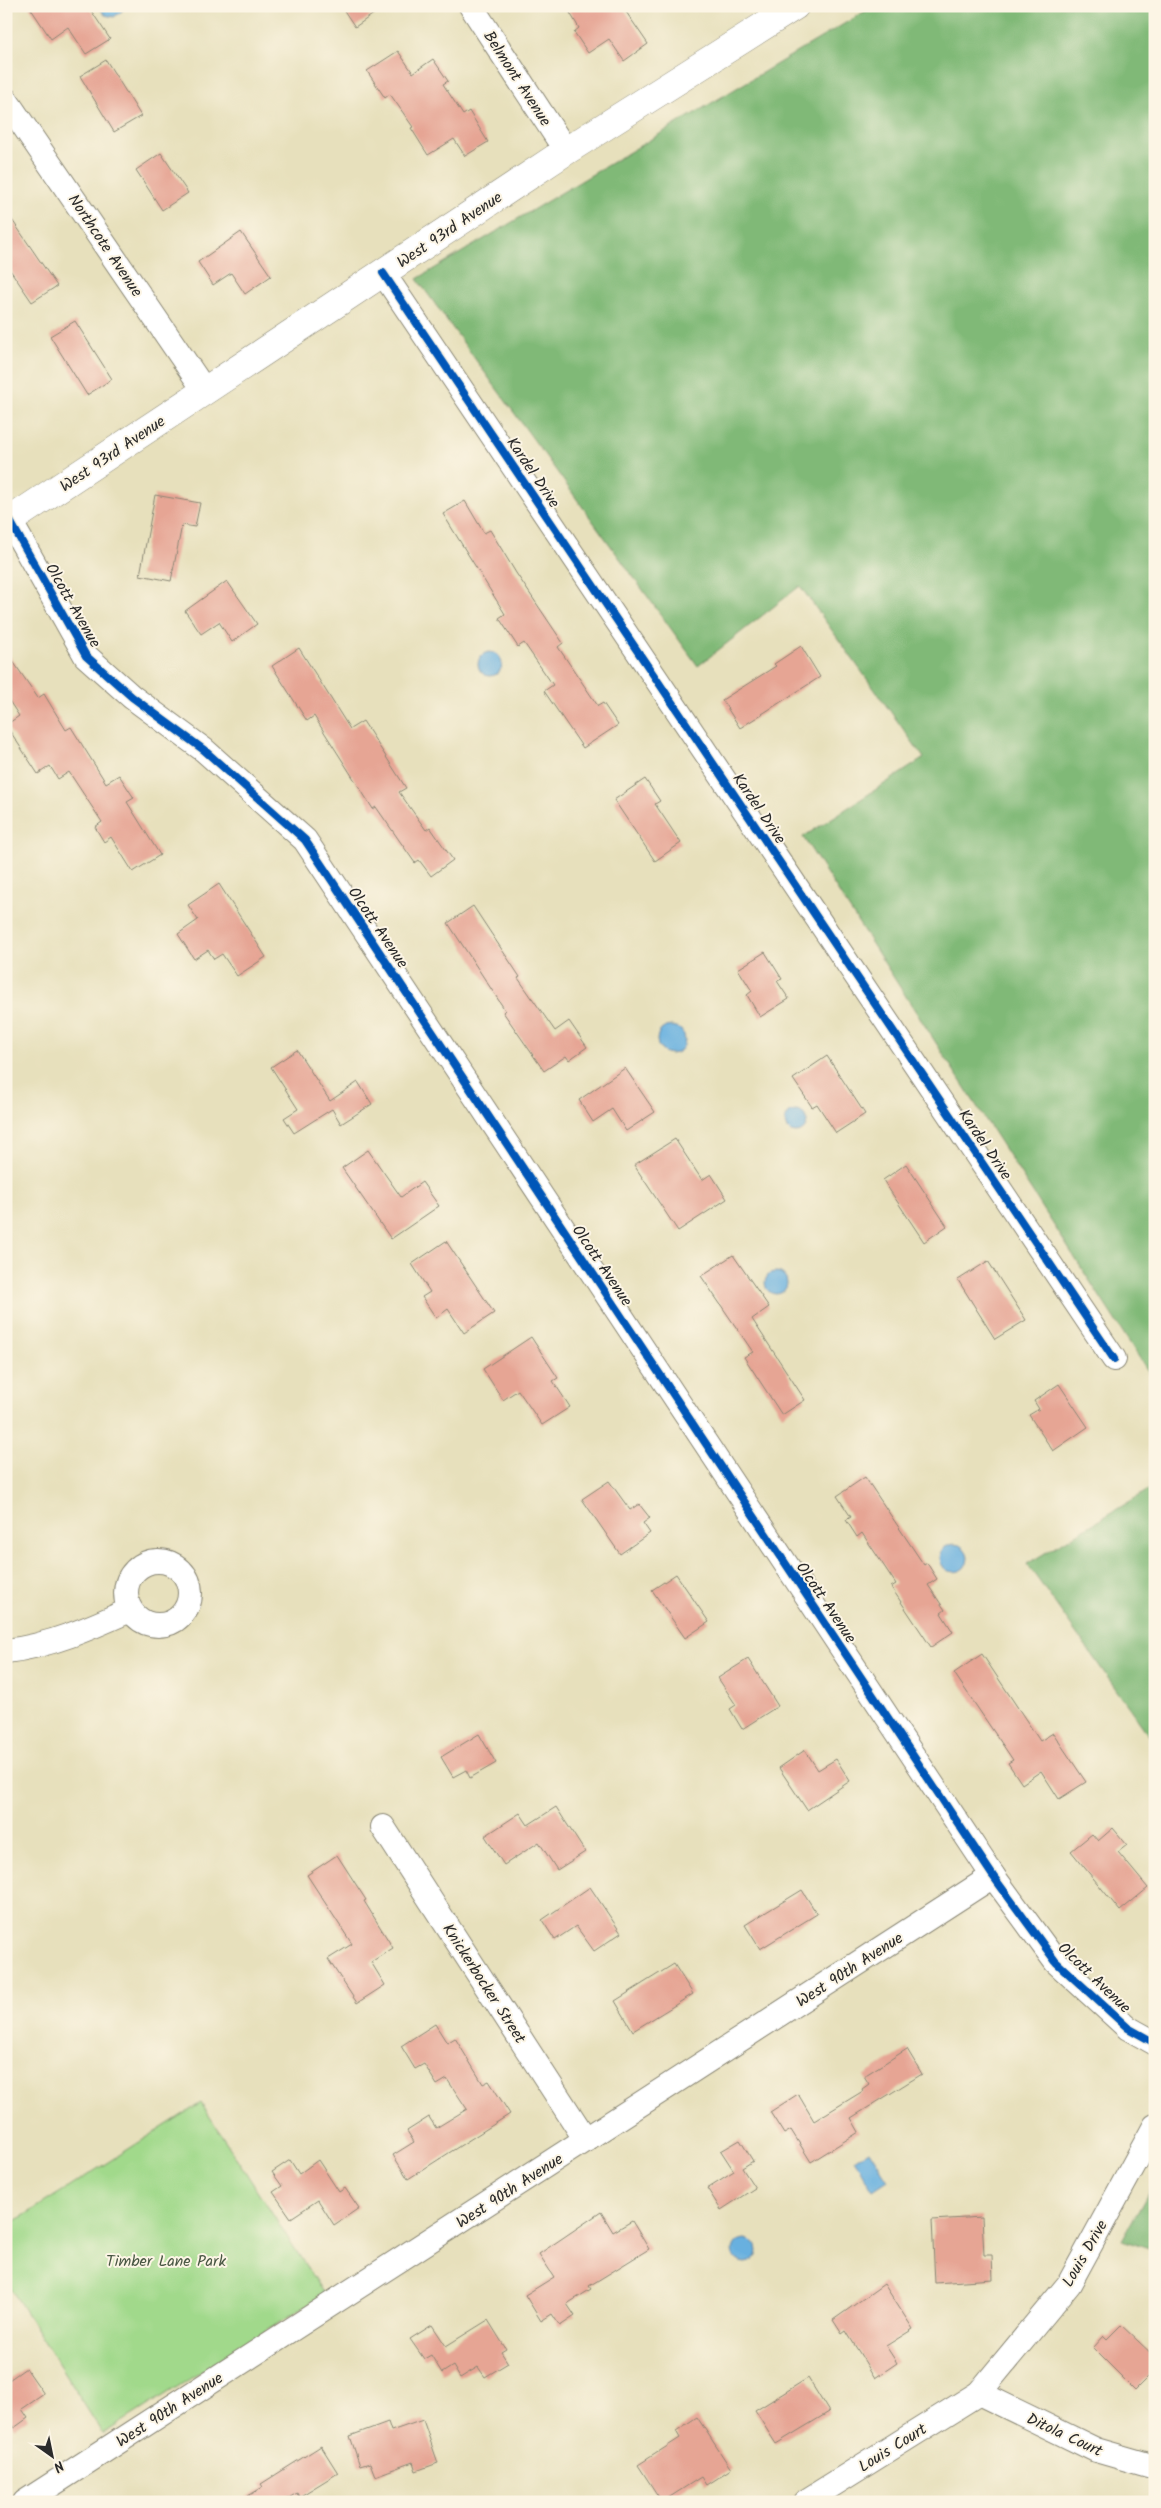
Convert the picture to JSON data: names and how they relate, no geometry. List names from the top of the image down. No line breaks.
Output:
{"streets":{"street":["Belmont Avenue","West 93rd Avenue","Northcote Avenue","Kardel Drive","Olcott Avenue","West 90th Avenue","Knickerbocker Street","Louis Drive","Ditola Court","Louis Court"]},"crossings":[["Belmont Avenue","West 93rd Avenue"],["West 93rd Avenue","Northcote Avenue"],["West 93rd Avenue","Kardel Drive"],["West 93rd Avenue","Olcott Avenue"],["Olcott Avenue","West 90th Avenue"],["West 90th Avenue","Knickerbocker Street"],["Louis Drive","Ditola Court"],["Louis Drive","Louis Court"],["Ditola Court","Louis Court"]],"parks":["Timber Lane Park"],"north":"bottom right"}
